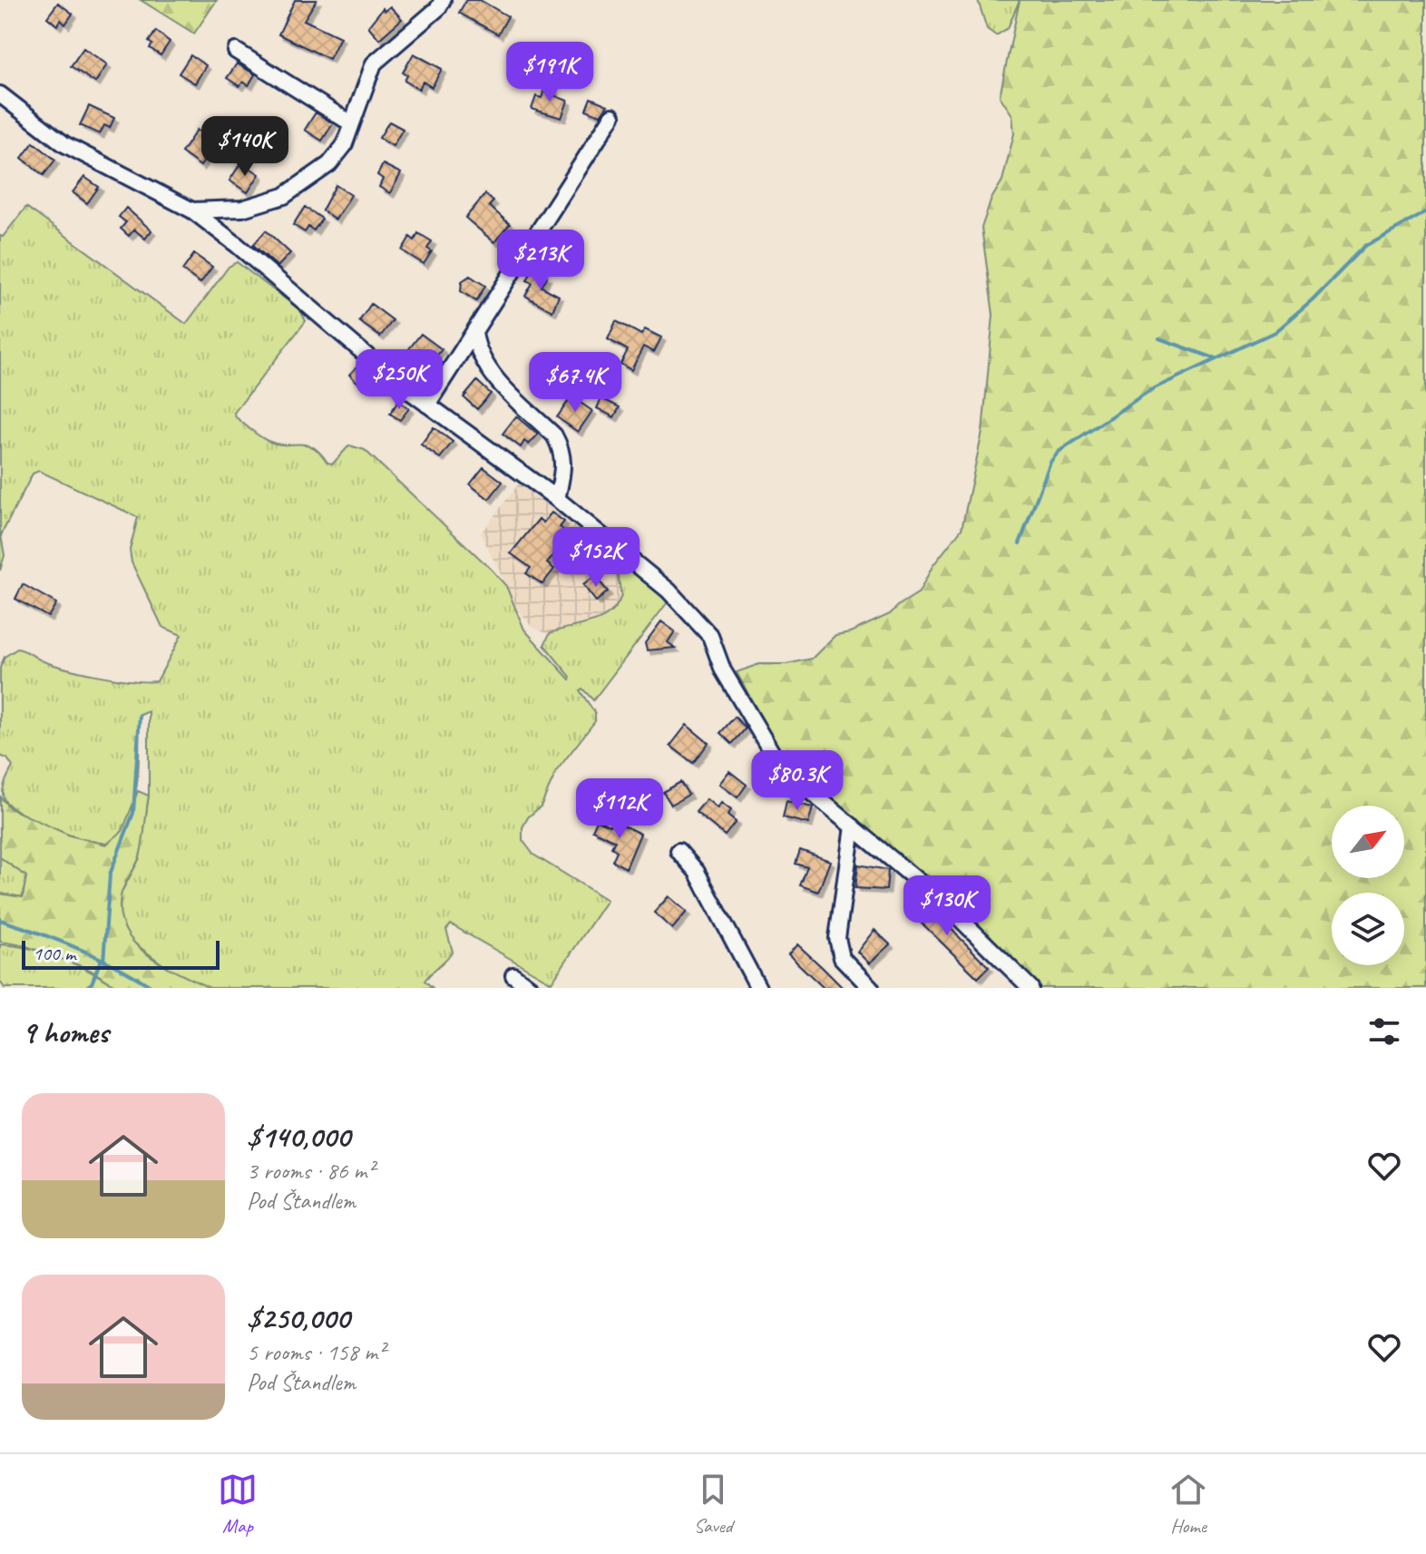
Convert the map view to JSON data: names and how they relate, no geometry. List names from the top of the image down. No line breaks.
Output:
{"scale_bar":"100 m","north":"top right","page":{"price":["$191K","$140K","$213K","$250K","$67.4K","$152K","$80.3K","$112K","$130K"],"scale":"100 m","heading":"9 homes","list":[{"name":"$140,000","note":"3 rooms · 86 m² · Pod Štandlem"},{"name":"$250,000","note":"5 rooms · 158 m² · Pod Štandlem"}],"tabs":["Map","Saved","Home"]}}
